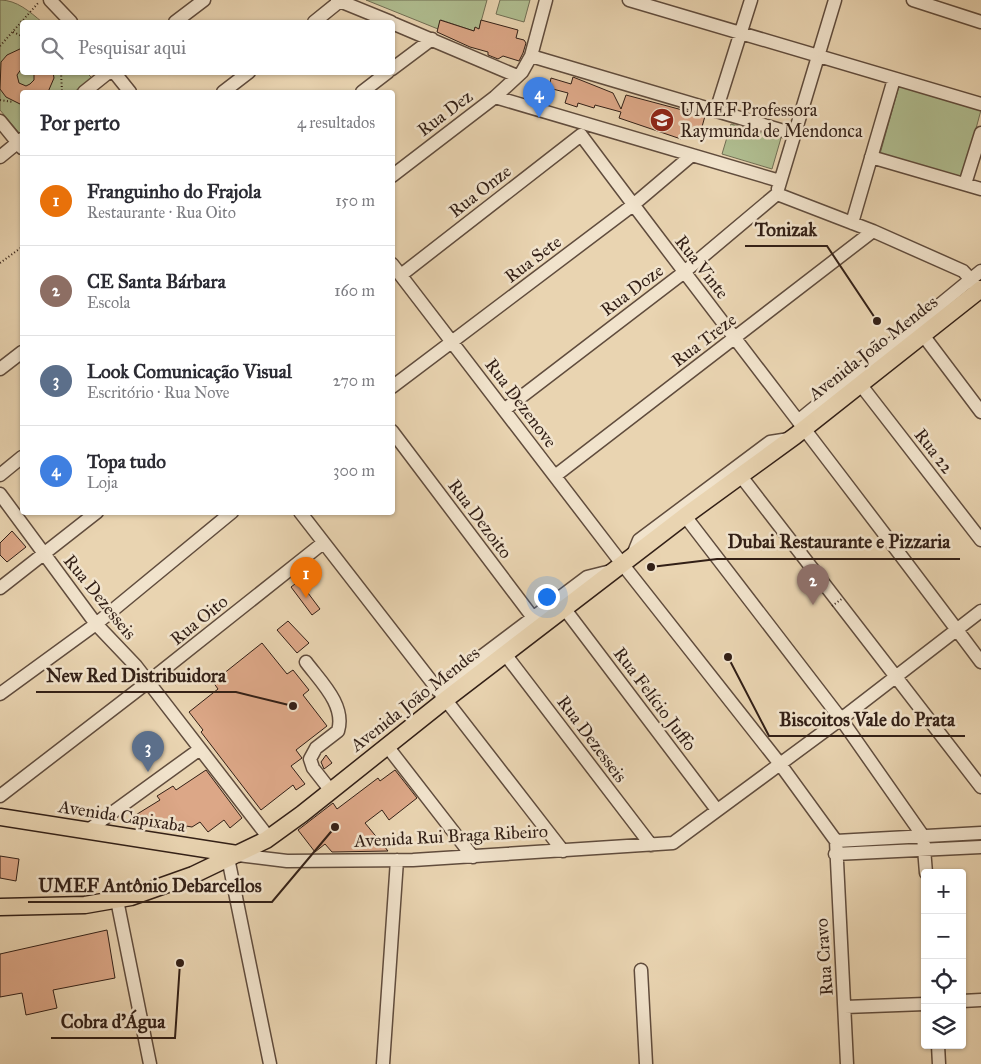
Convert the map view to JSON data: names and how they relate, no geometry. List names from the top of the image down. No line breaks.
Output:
{"streets":{"main road":["Avenida João Mendes","Avenida Capixaba"],"street":["Rua Dez","Rua Onze","Rua Sete","Rua Vinte","Rua Doze","Rua Treze","Rua Dezenove","Rua 22","Rua Dezoito","Rua Dezesseis","Rua Oito","Rua Felício Juffo","Avenida Rui Braga Ribeiro","Rua Cravo"]},"crossings":[["Rua Onze","Rua Vinte"],["Rua Onze","Rua Dezenove"],["Rua Sete","Rua Vinte"],["Rua Sete","Rua Dezenove"],["Rua Vinte","Rua Doze"],["Rua Vinte","Rua Treze"],["Rua Vinte","Avenida João Mendes"],["Rua Doze","Rua Dezenove"],["Rua Treze","Rua Dezenove"],["Avenida João Mendes","Rua Dezenove"],["Avenida João Mendes","Rua 22"],["Avenida João Mendes","Rua Dezoito"],["Avenida João Mendes","Rua Dezesseis"],["Avenida João Mendes","Rua Felício Juffo"],["Avenida João Mendes","Avenida Capixaba"],["Avenida João Mendes","Avenida Rui Braga Ribeiro"],["Rua Dezenove","Rua Cravo"],["Rua Dezesseis","Rua Oito"],["Rua Dezesseis","Avenida Rui Braga Ribeiro"],["Rua Felício Juffo","Avenida Rui Braga Ribeiro"],["Avenida Capixaba","Avenida Rui Braga Ribeiro"]],"places":{"school or university":["UMEF Professora Raymunda de Mendonca"],"other":["Tonizak","Dubai Restaurante e Pizzaria","Biscoitos Vale do Prata","New Red Distribuidora","UMEF Antônio Debarcellos","Cobra d'Água"]},"page":{"search":"Pesquisar aqui","pins":["4","1","2","3"],"heading":["Por perto","4 resultados"],"list":[{"mark":"1","name":"Franguinho do Frajola","note":"Restaurante · Rua Oito","value":"150 m"},{"mark":"2","name":"CE Santa Bárbara","note":"Escola","value":"160 m"},{"mark":"3","name":"Look Comunicação Visual","note":"Escritório · Rua Nove","value":"270 m"},{"mark":"4","name":"Topa tudo","note":"Loja","value":"300 m"}],"map_buttons":["+","−"]}}
